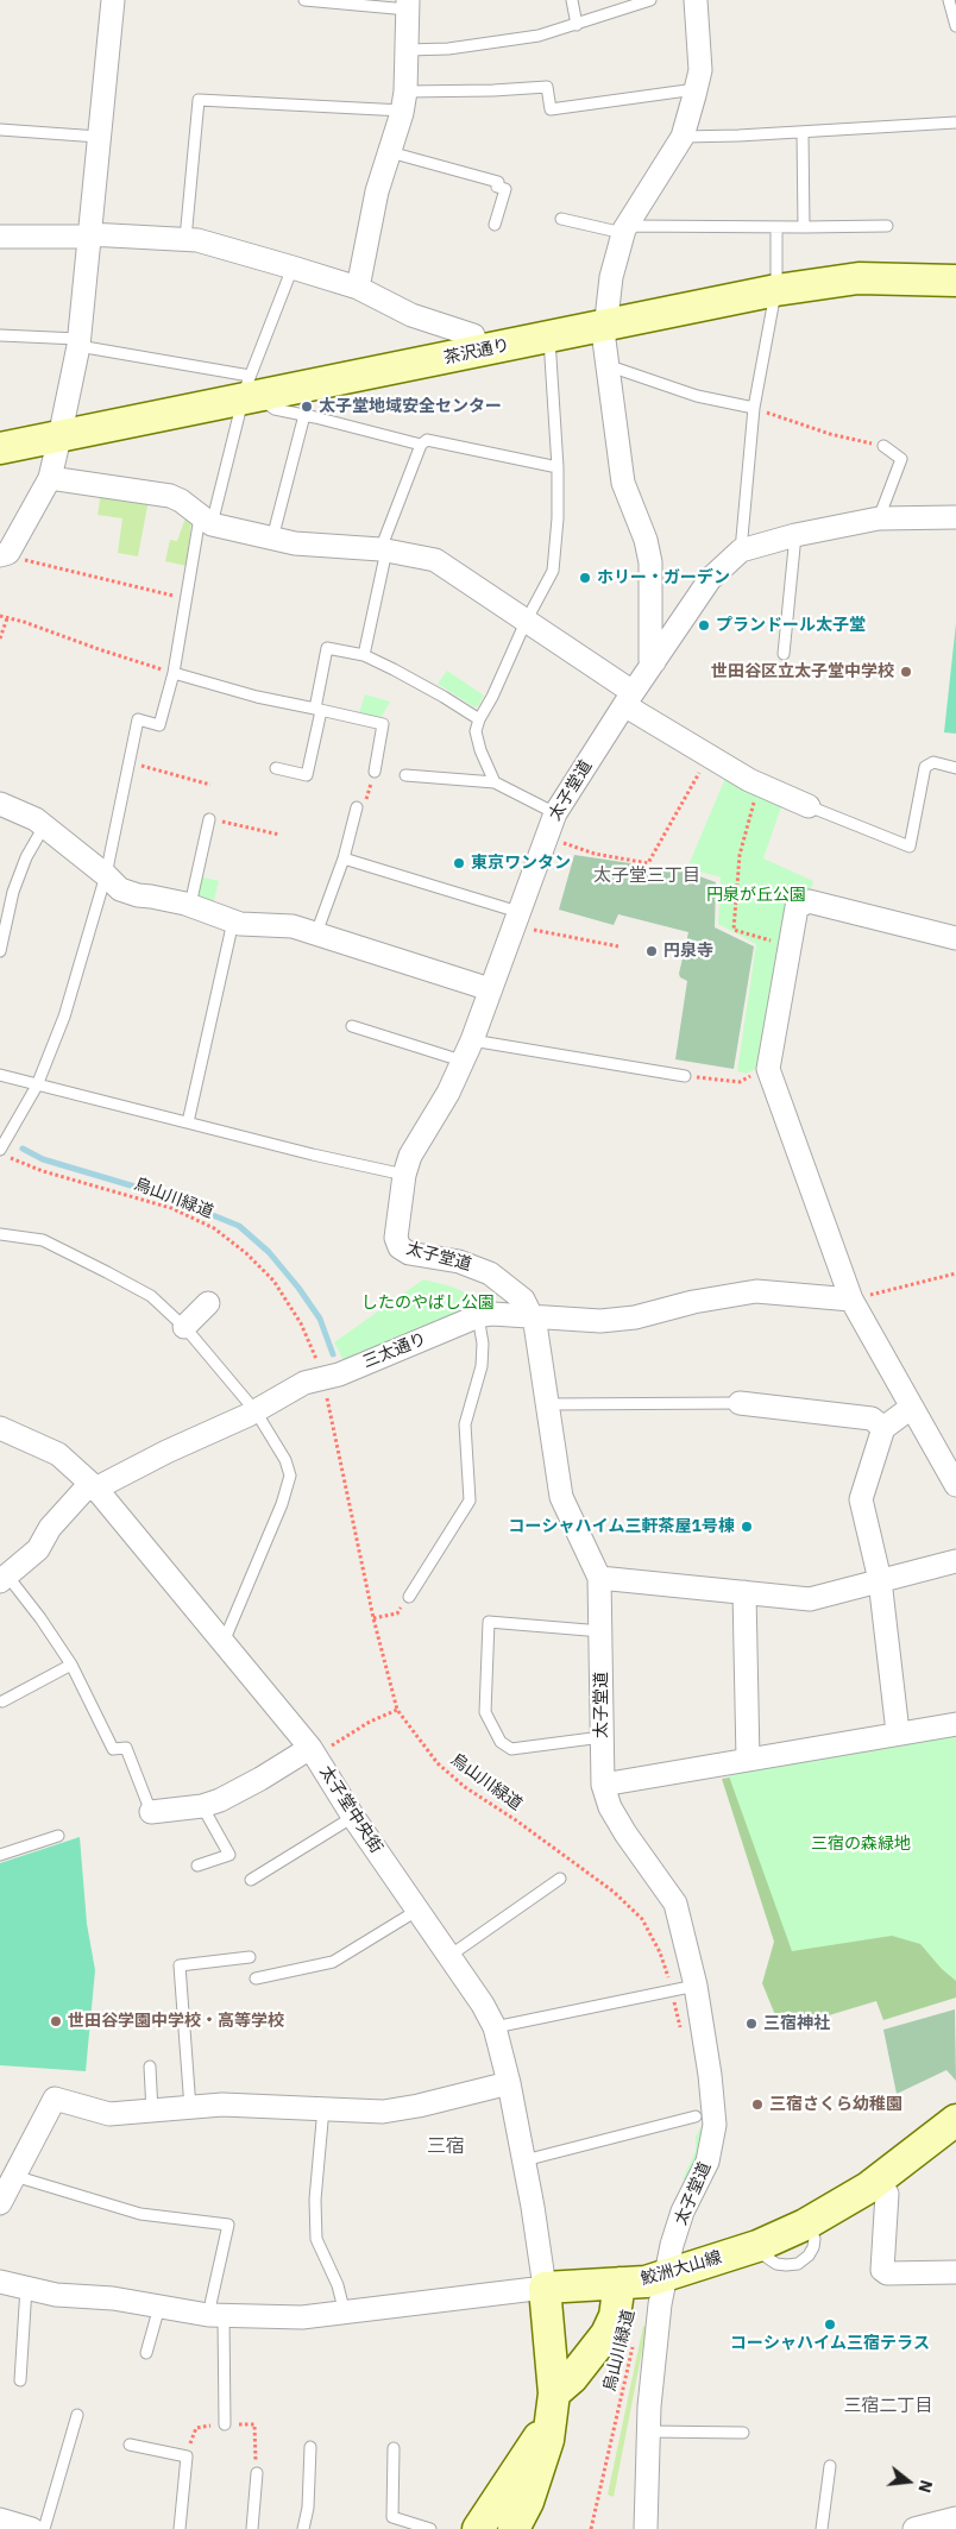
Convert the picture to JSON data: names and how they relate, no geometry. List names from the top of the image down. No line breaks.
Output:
{"streets":{"main road":["茶沢通り","鮫洲大山線"],"street":["太子堂道","三太通り","太子堂中央街"],"path":["烏山川緑道"]},"crossings":[["太子堂道","三太通り"],["太子堂道","鮫洲大山線"],["烏山川緑道","三太通り"],["三太通り","太子堂中央街"],["太子堂中央街","鮫洲大山線"]],"districts":["太子堂三丁目","三宿","三宿二丁目"],"parks":["円泉が丘公園","したのやばし公園","三宿の森緑地"],"places":["太子堂地域安全センター","ホリー・ガーデン","プランドール太子堂","世田谷区立太子堂中学校","東京ワンタン","円泉寺","コーシャハイム三軒茶屋1号棟","世田谷学園中学校・高等学校","三宿神社","三宿さくら幼稚園","コーシャハイム三宿テラス"],"north":"right"}
